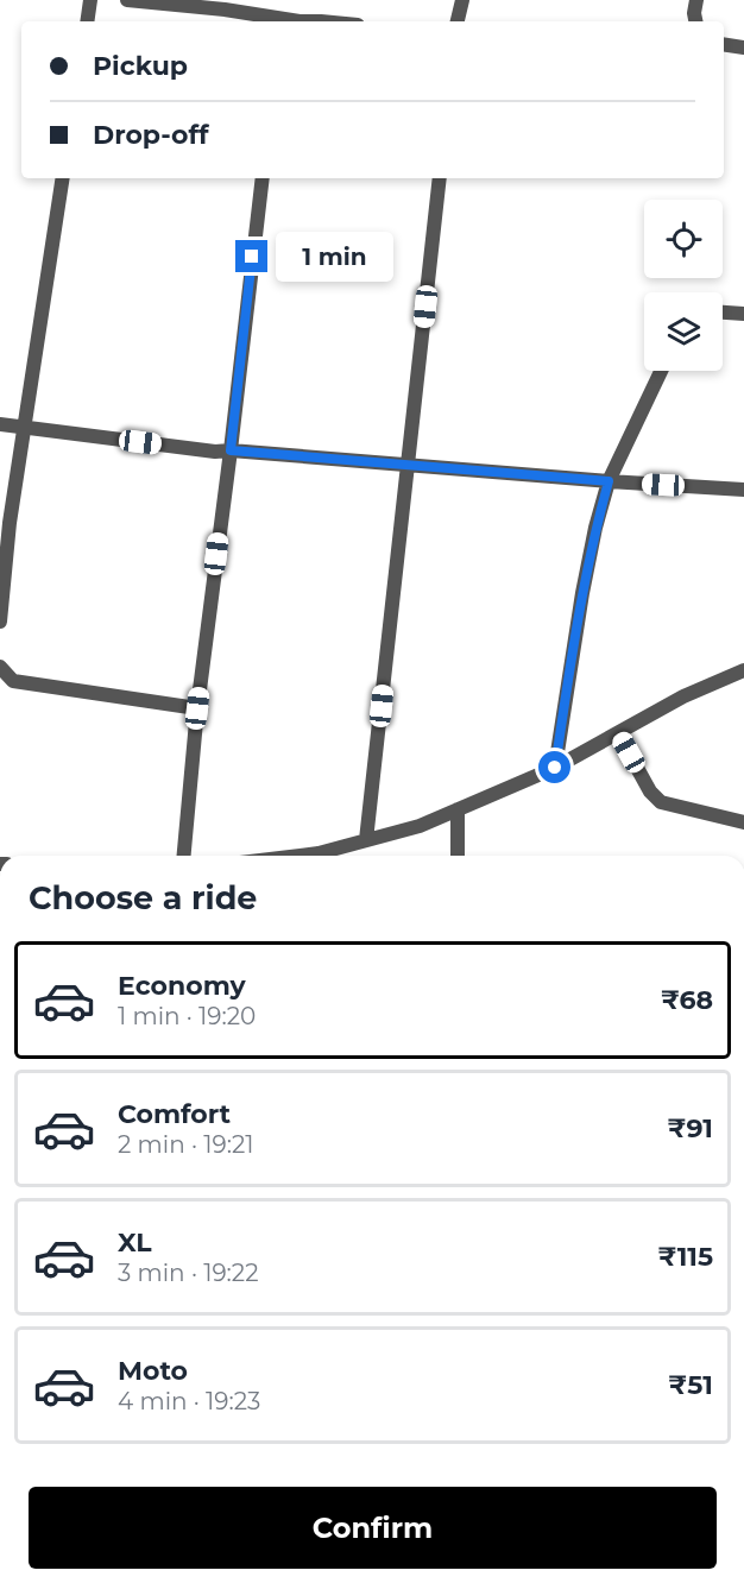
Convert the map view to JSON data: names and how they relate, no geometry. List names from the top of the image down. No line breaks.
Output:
{"page":{"banner":["Pickup","Drop-off"],"bubble":"1 min","heading":"Choose a ride","list":[{"name":"Economy","note":"1 min · 19:20","value":"₹68"},{"name":"Comfort","note":"2 min · 19:21","value":"₹91"},{"name":"XL","note":"3 min · 19:22","value":"₹115"},{"name":"Moto","note":"4 min · 19:23","value":"₹51"}],"buttons":"Confirm"}}
